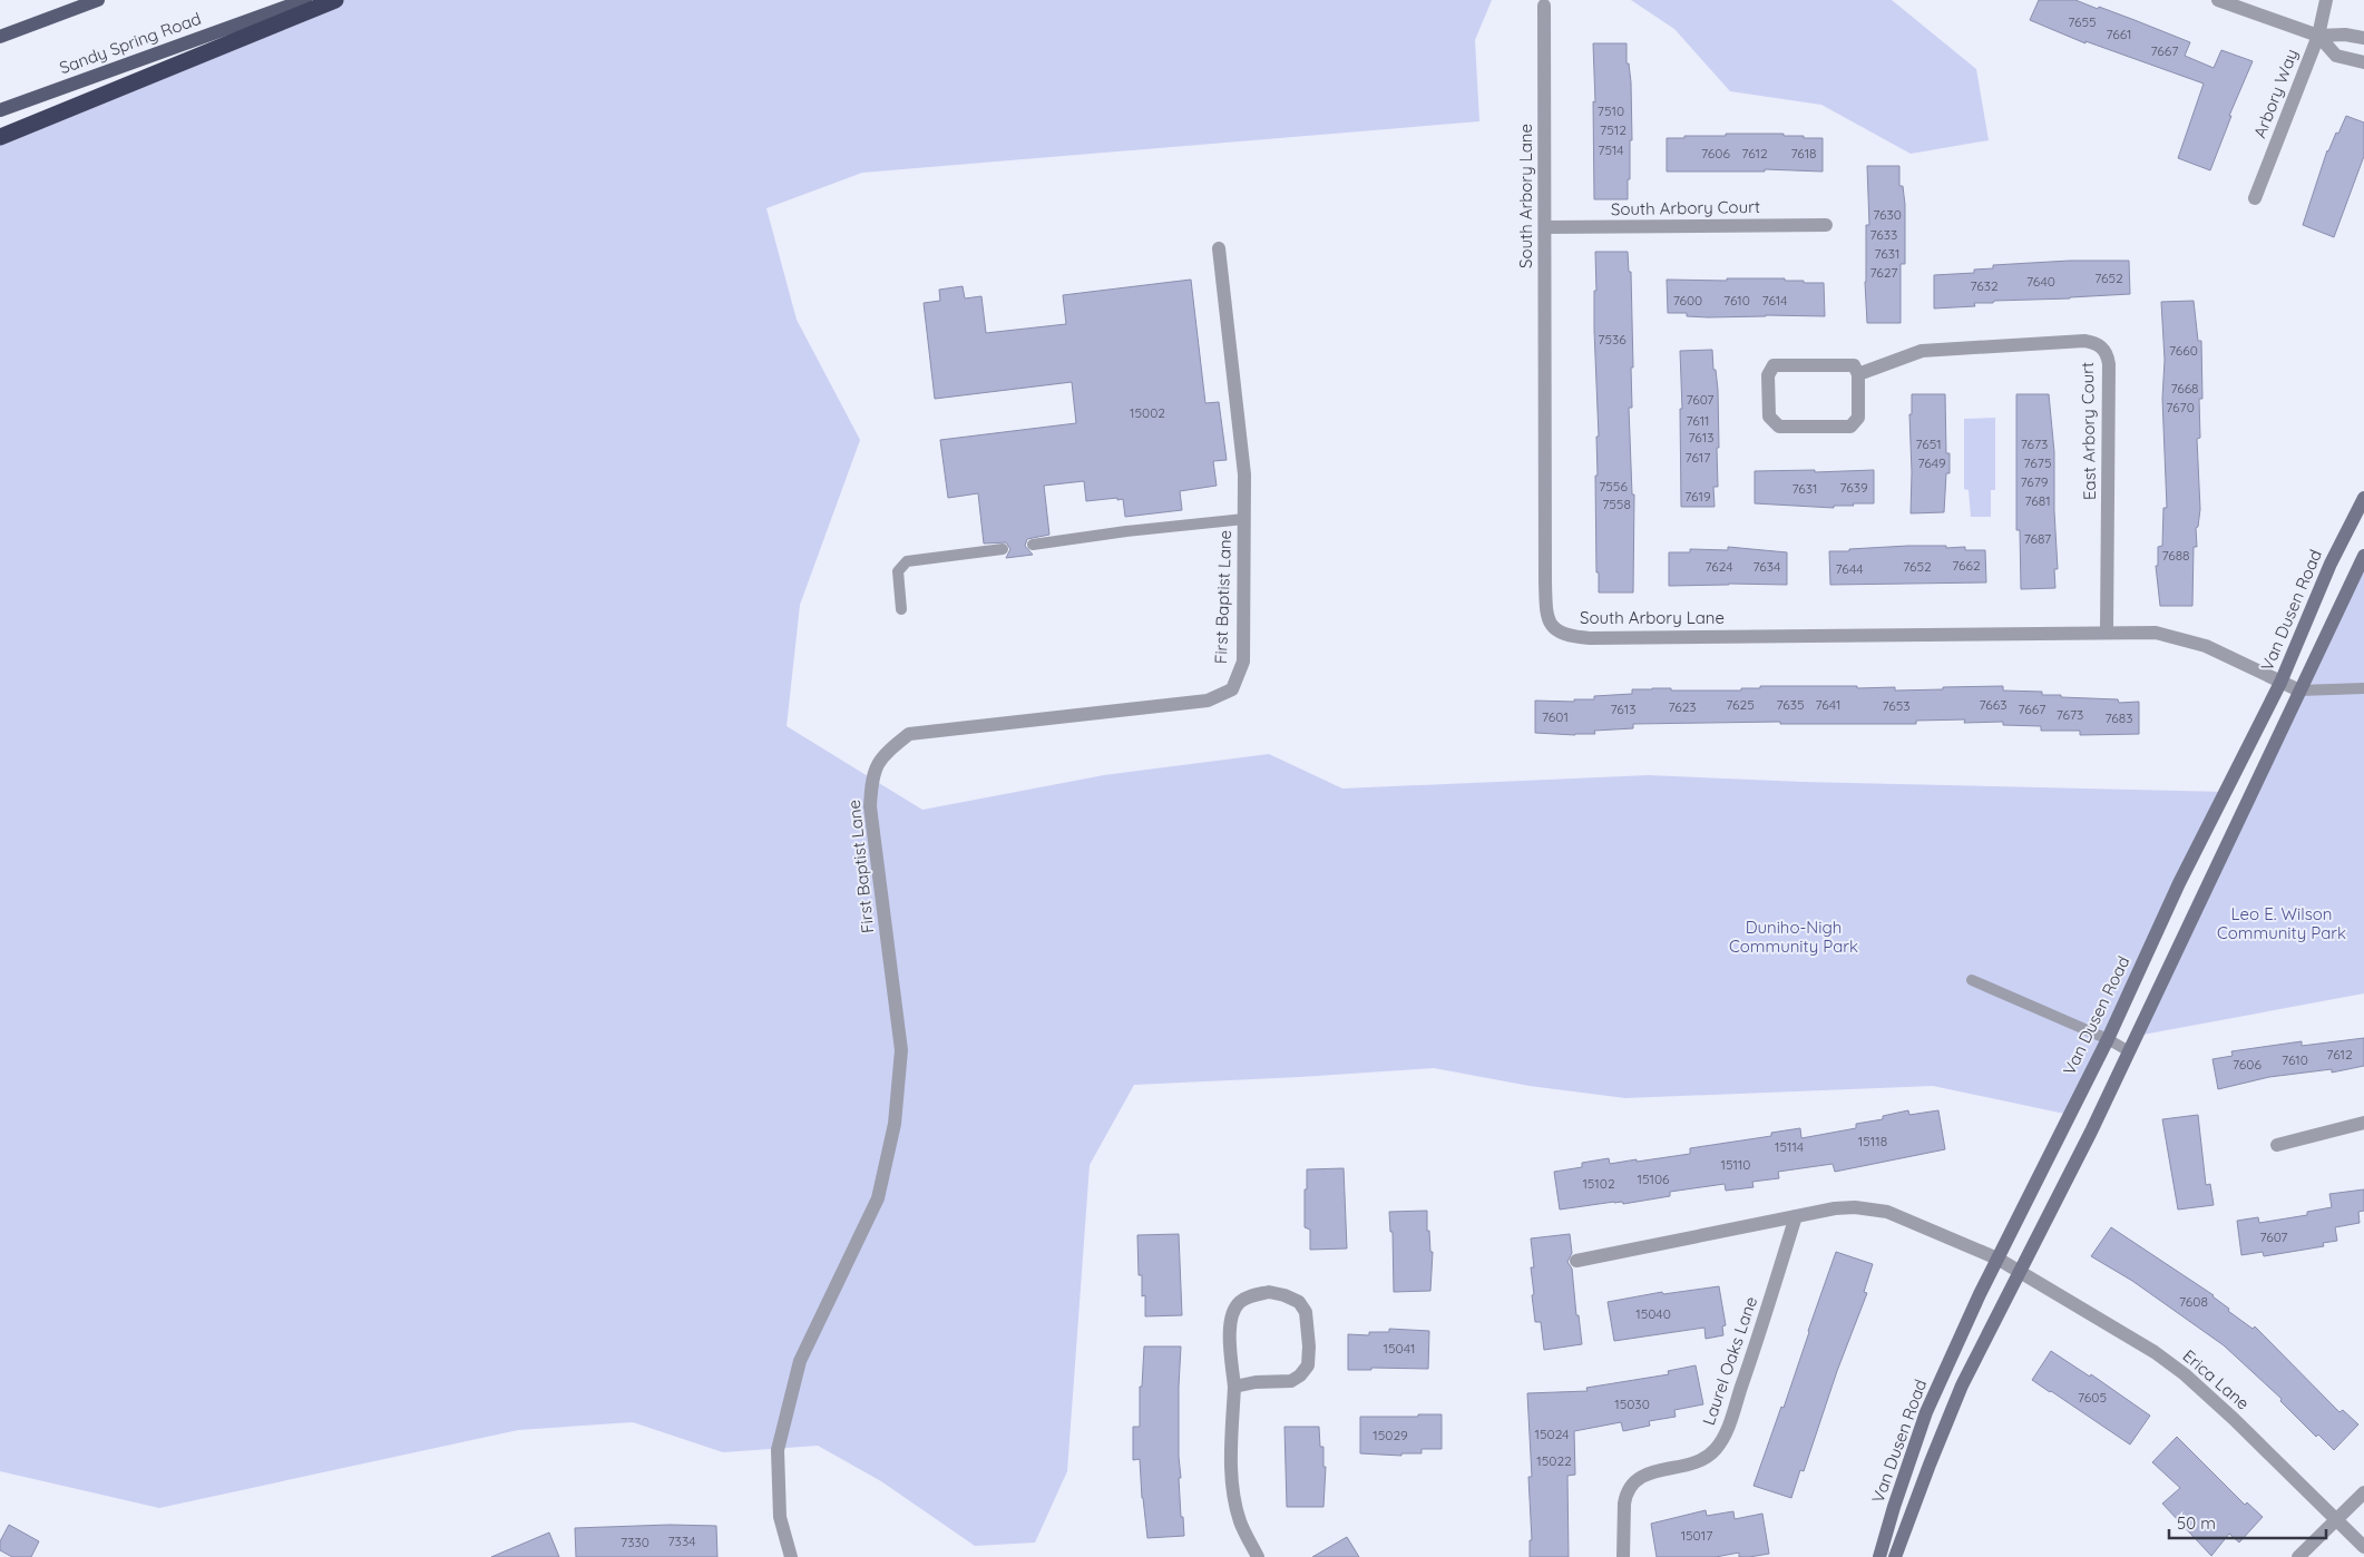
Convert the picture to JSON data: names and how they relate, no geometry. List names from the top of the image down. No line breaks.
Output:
{"streets":{"main road":["Sandy Spring Road","Van Dusen Road"],"street":["Arbory Way","South Arbory Lane","South Arbory Court","East Arbory Court","First Baptist Lane","Laurel Oaks Lane","Erica Lane"]},"crossings":[["South Arbory Lane","South Arbory Court"],["South Arbory Lane","East Arbory Court"],["South Arbory Lane","Van Dusen Road"],["Van Dusen Road","Erica Lane"]],"parks":["Leo E. Wilson Community Park","Duniho-Nigh Community Park"],"house_numbers":["7655","7661","7667","7510","7512","7514","7606","7612","7618","7630","7633","7631","7627","7652","7640","7632","7600","7610","7614","7536","7660","7668","7607","7670","15002","7611","7613","7651","7673","7617","7649","7675","7679","7556","7639","7631","7619","7681","7558","7687","7688","7662","7624","7634","7652","7644","7625","7635","7641","7663","7653","7623","7613","7667","7673","7601","7683","7612","7610","7606","15118","15114","15110","15106","15102","7607","7608","15040","15041","7605","15030","15024","15029","15022","15017","7334","7330"],"scale_bar":"50 m"}
